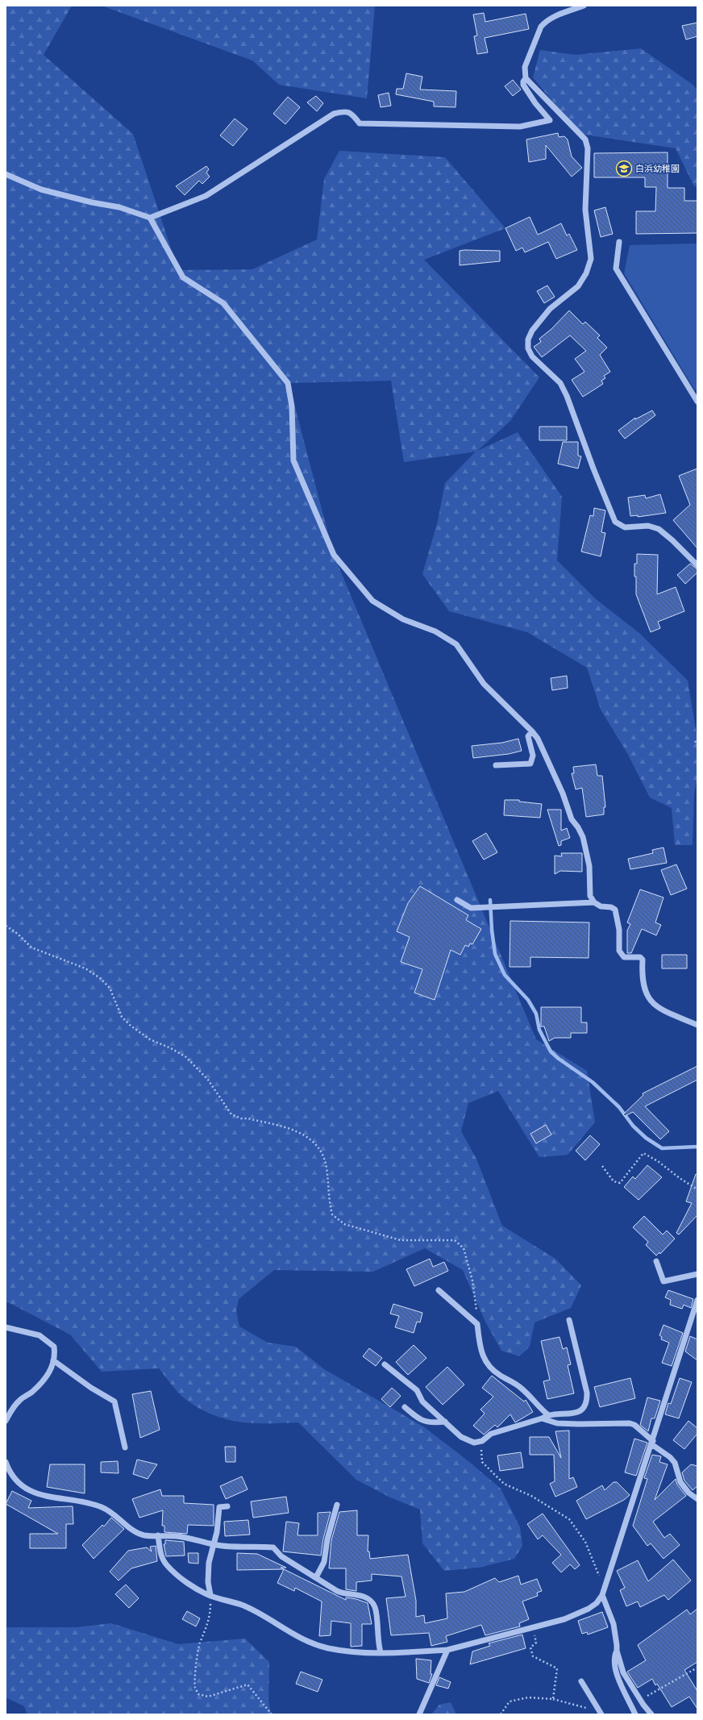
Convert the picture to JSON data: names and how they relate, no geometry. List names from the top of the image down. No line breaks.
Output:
{"places":{"school or university":["白浜幼稚園"]}}
